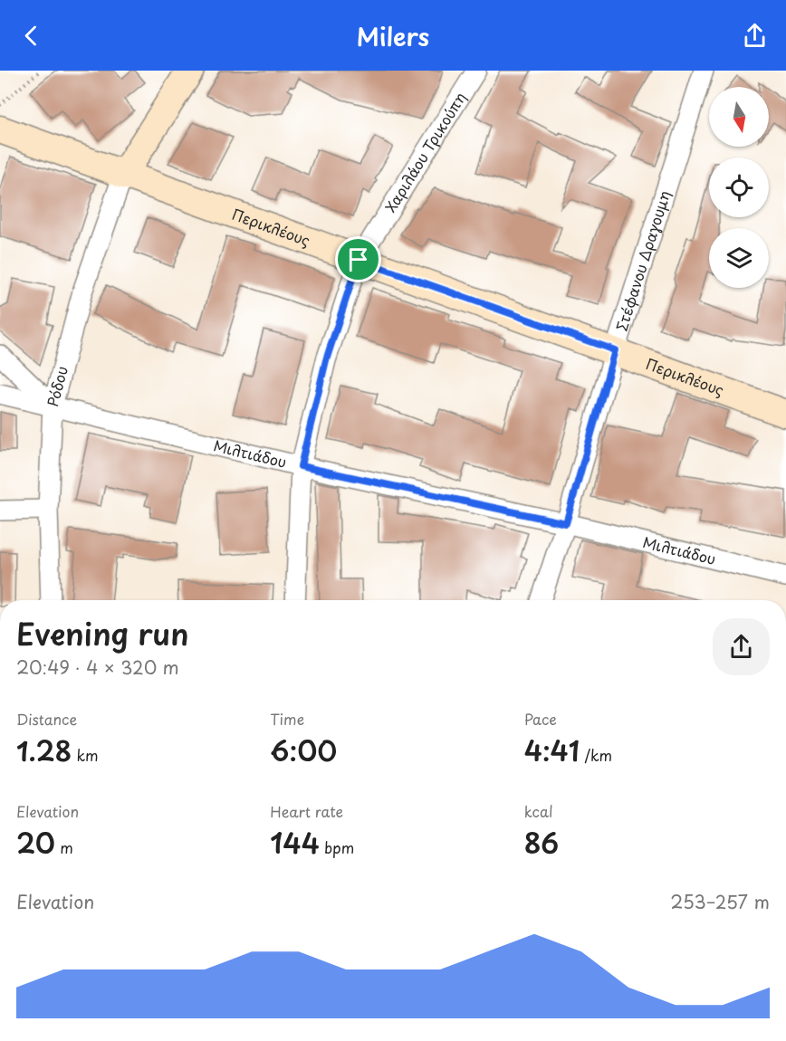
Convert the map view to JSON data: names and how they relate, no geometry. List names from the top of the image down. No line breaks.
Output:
{"streets":{"main road":["Περικλέους"],"street":["Χαριλάου Τρικούπη","Στέφανου Δραγουμη","Ρόδου","Μιλτιάδου"]},"crossings":[["Χαριλάου Τρικούπη","Περικλέους"],["Χαριλάου Τρικούπη","Μιλτιάδου"],["Περικλέους","Στέφανου Δραγουμη"],["Περικλέους","Ρόδου"],["Στέφανου Δραγουμη","Μιλτιάδου"],["Ρόδου","Μιλτιάδου"]],"north":"bottom","page":{"header":"Milers","heading":["Evening run","20:49 · 4 × 320 m"],"stats":[["Distance","1.28 km"],["Time","6:00"],["Pace","4:41 /km"],["Elevation","20 m"],["Heart rate","144 bpm"],["kcal","86"]],"chart":["Elevation","253–257 m"]}}
